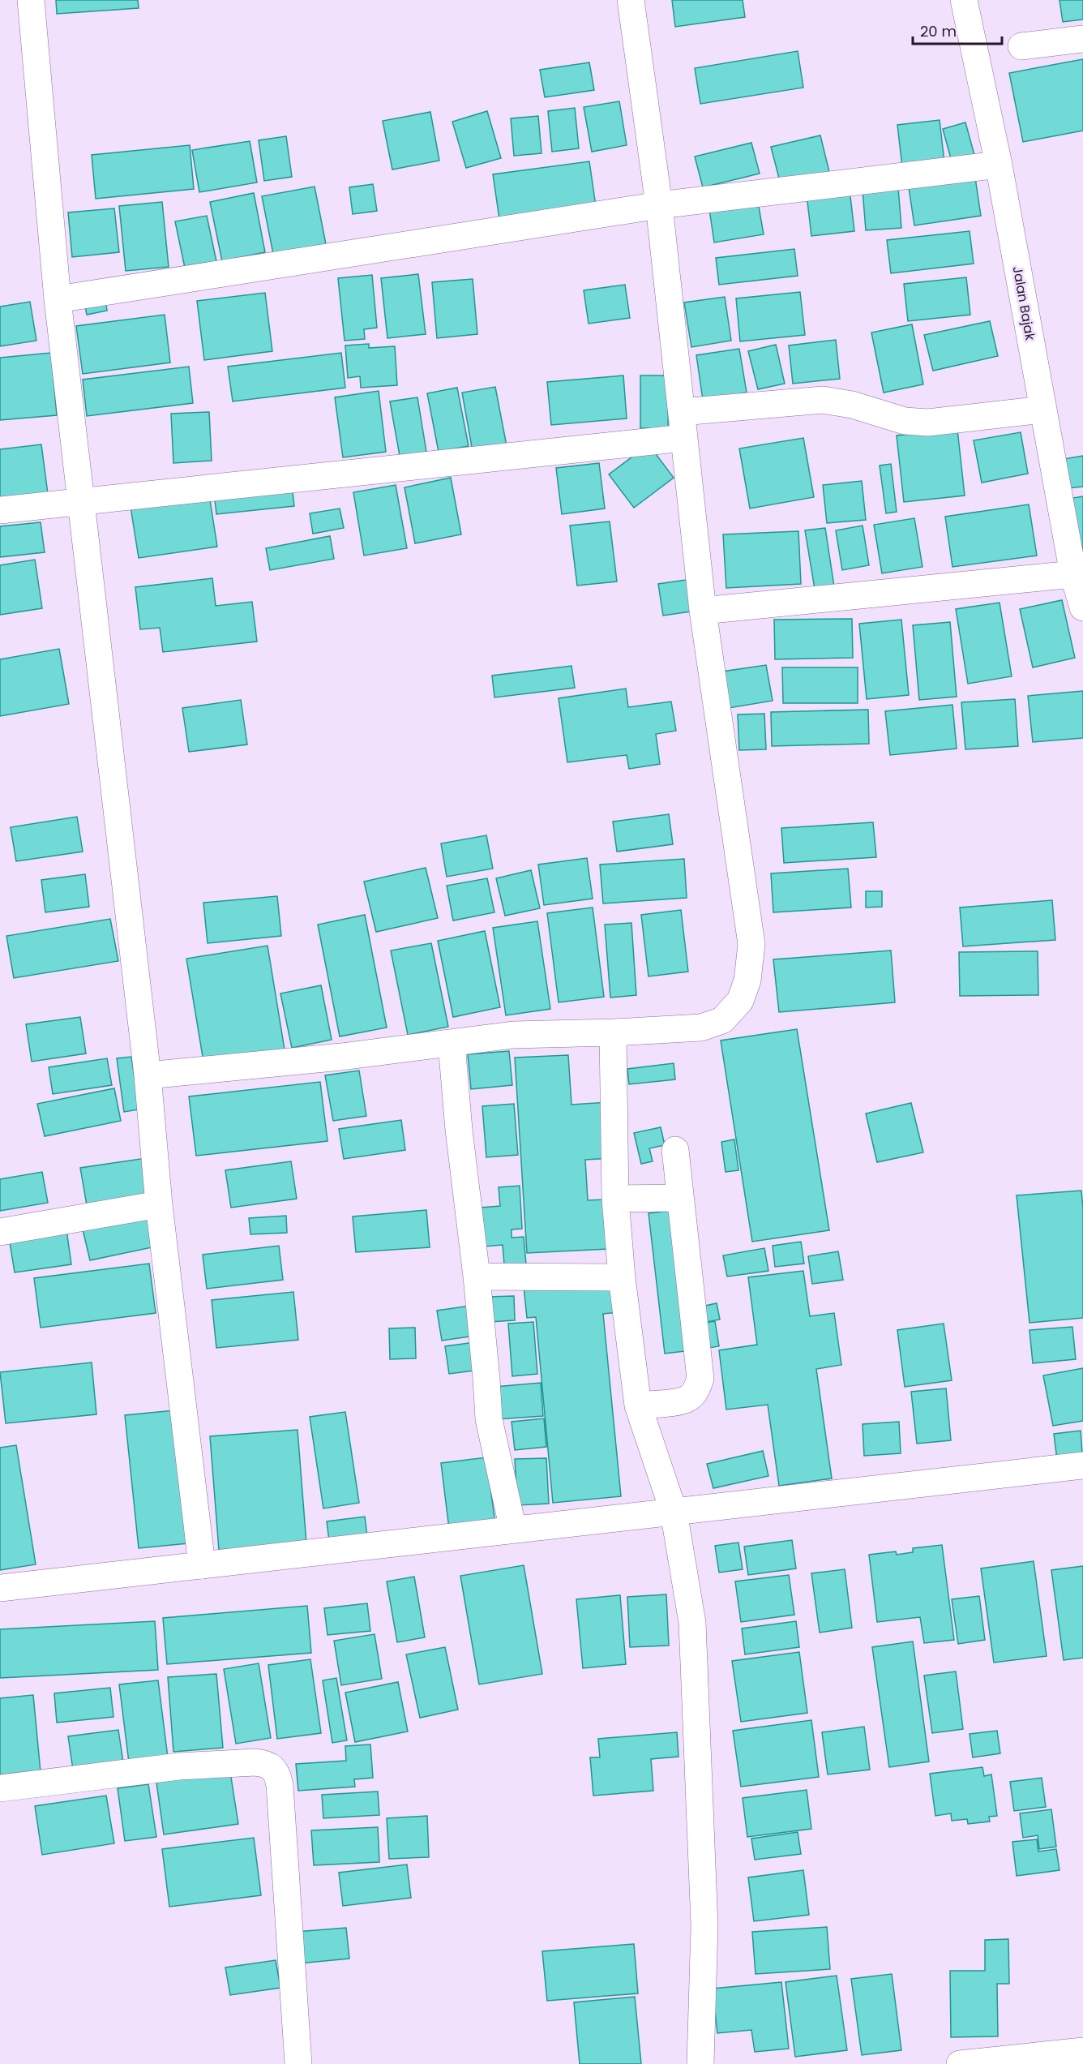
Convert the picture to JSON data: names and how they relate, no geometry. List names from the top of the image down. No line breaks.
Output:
{"streets":{"street":["Jalan Bajak"]},"scale_bar":"20 m"}
